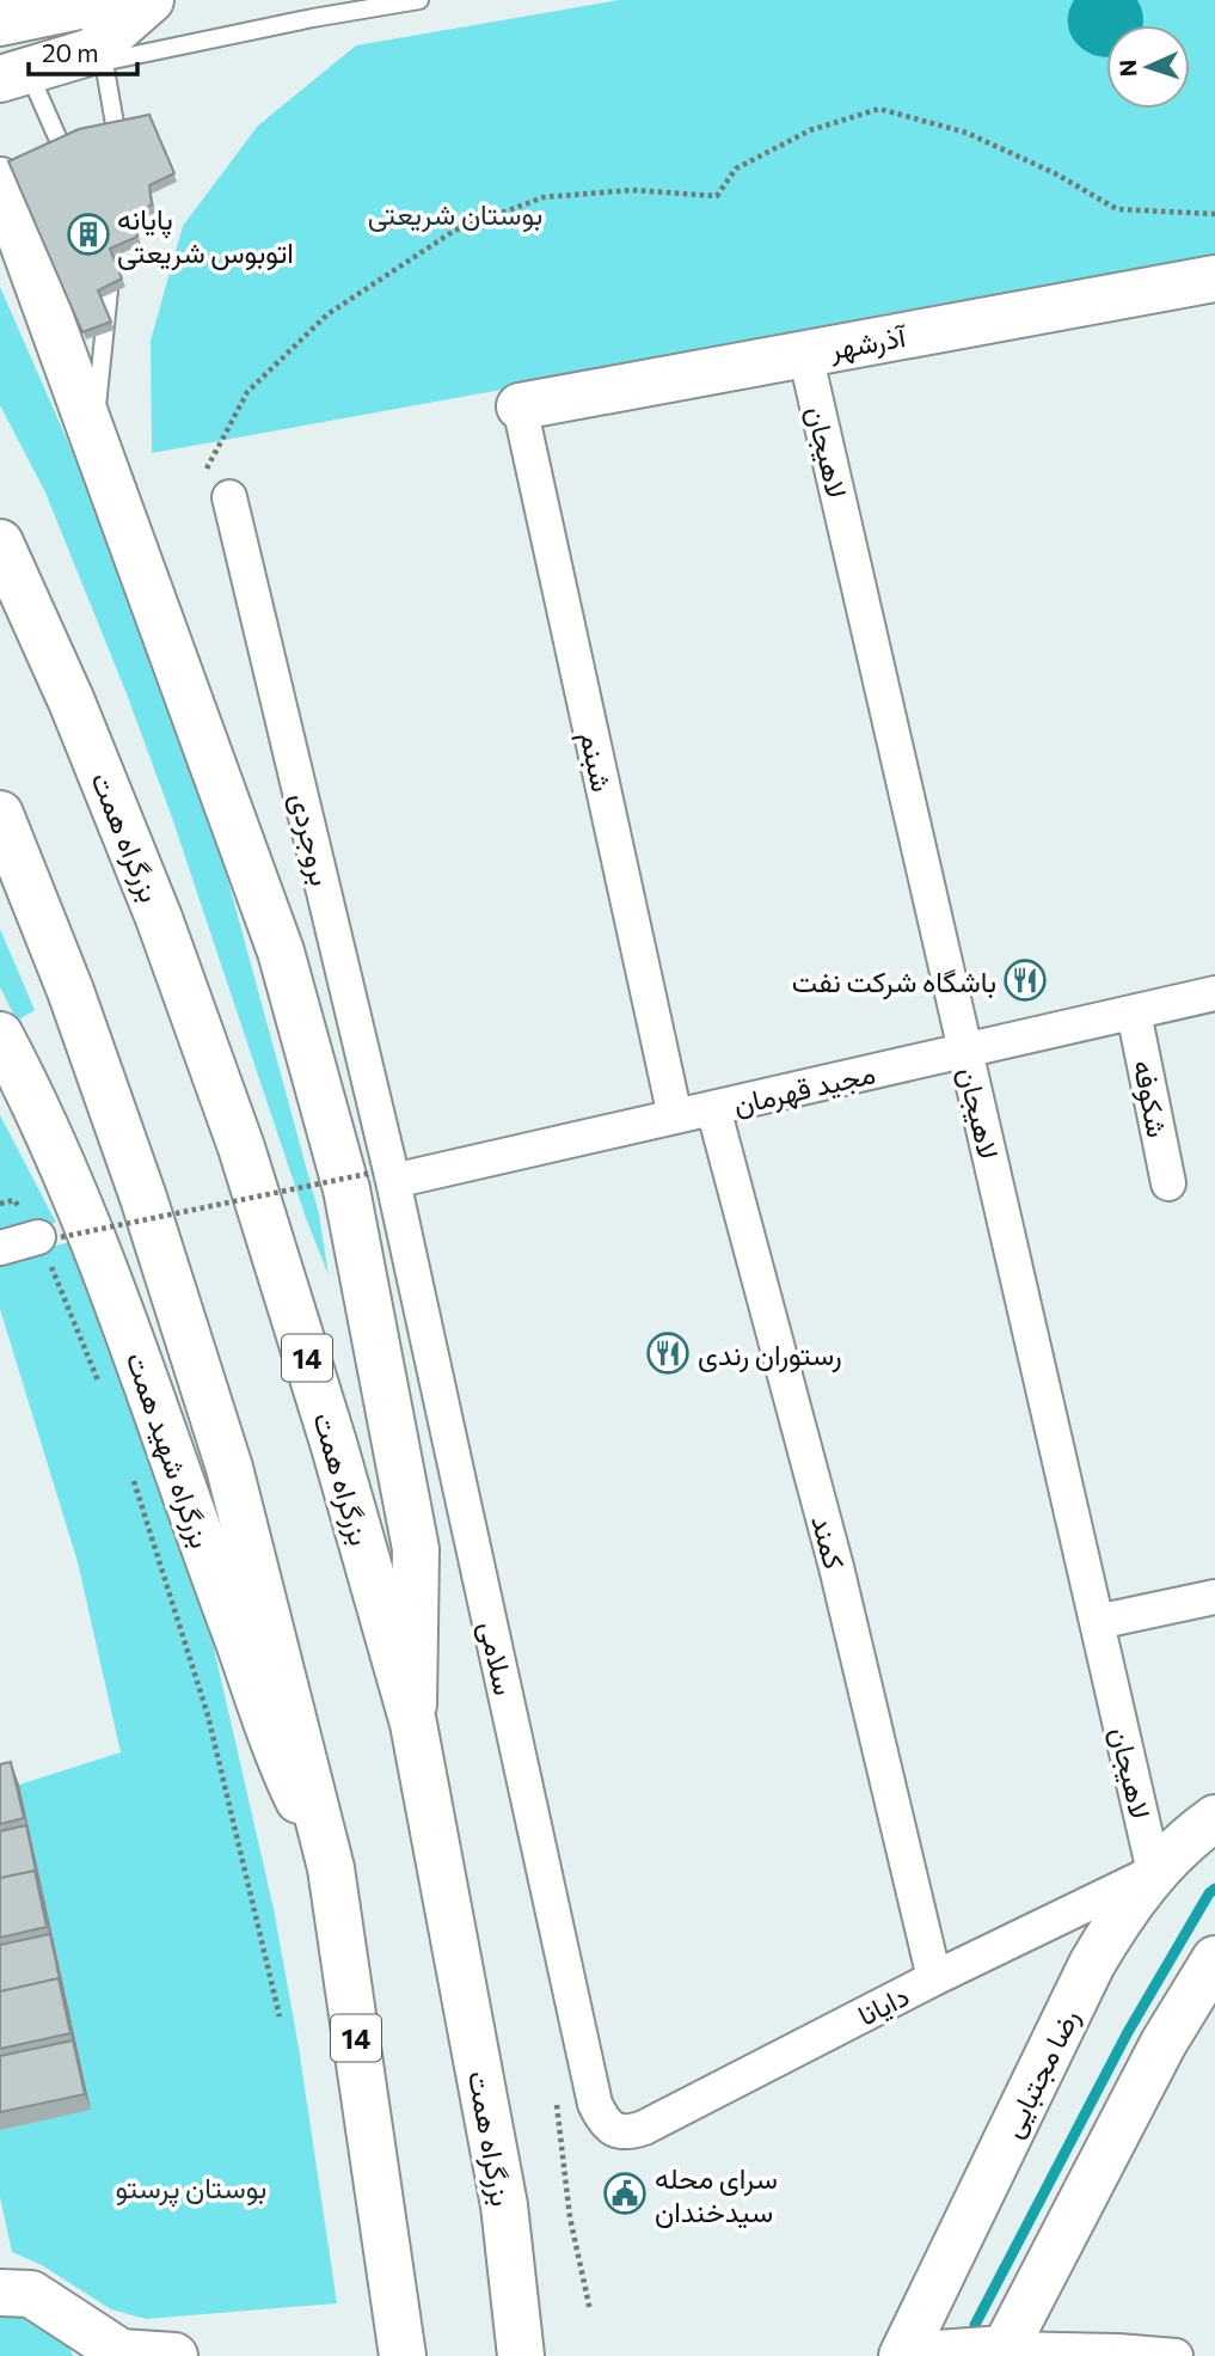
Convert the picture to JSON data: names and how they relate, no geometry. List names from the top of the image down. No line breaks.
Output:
{"streets":{"main road":["آذرشهر","بزرگراه همت","14","بزرگراه شهید همت","رضا مجتبایی"],"street":["لاهیجان","شبنم","بروجردی","مجید قهرمان","شکوفه","کمند","سلامی","دایانا"]},"crossings":[["آذرشهر","لاهیجان"],["آذرشهر","شبنم"],["لاهیجان","مجید قهرمان"],["لاهیجان","دایانا"],["لاهیجان","رضا مجتبایی"],["شبنم","مجید قهرمان"],["بروجردی","مجید قهرمان"],["بروجردی","سلامی"],["مجید قهرمان","شکوفه"],["مجید قهرمان","کمند"],["مجید قهرمان","سلامی"],["14","بزرگراه شهید همت"],["کمند","دایانا"],["سلامی","دایانا"],["دایانا","رضا مجتبایی"]],"parks":["بوستان شریعتی","بوستان پرستو"],"places":{"building":["پایانه اتوبوس شریعتی"],"restaurant":["باشگاه شرکت نفت","رستوران رندی"],"public building":["سرای محله سیدخندان"]},"scale_bar":"20 m","north":"left"}
